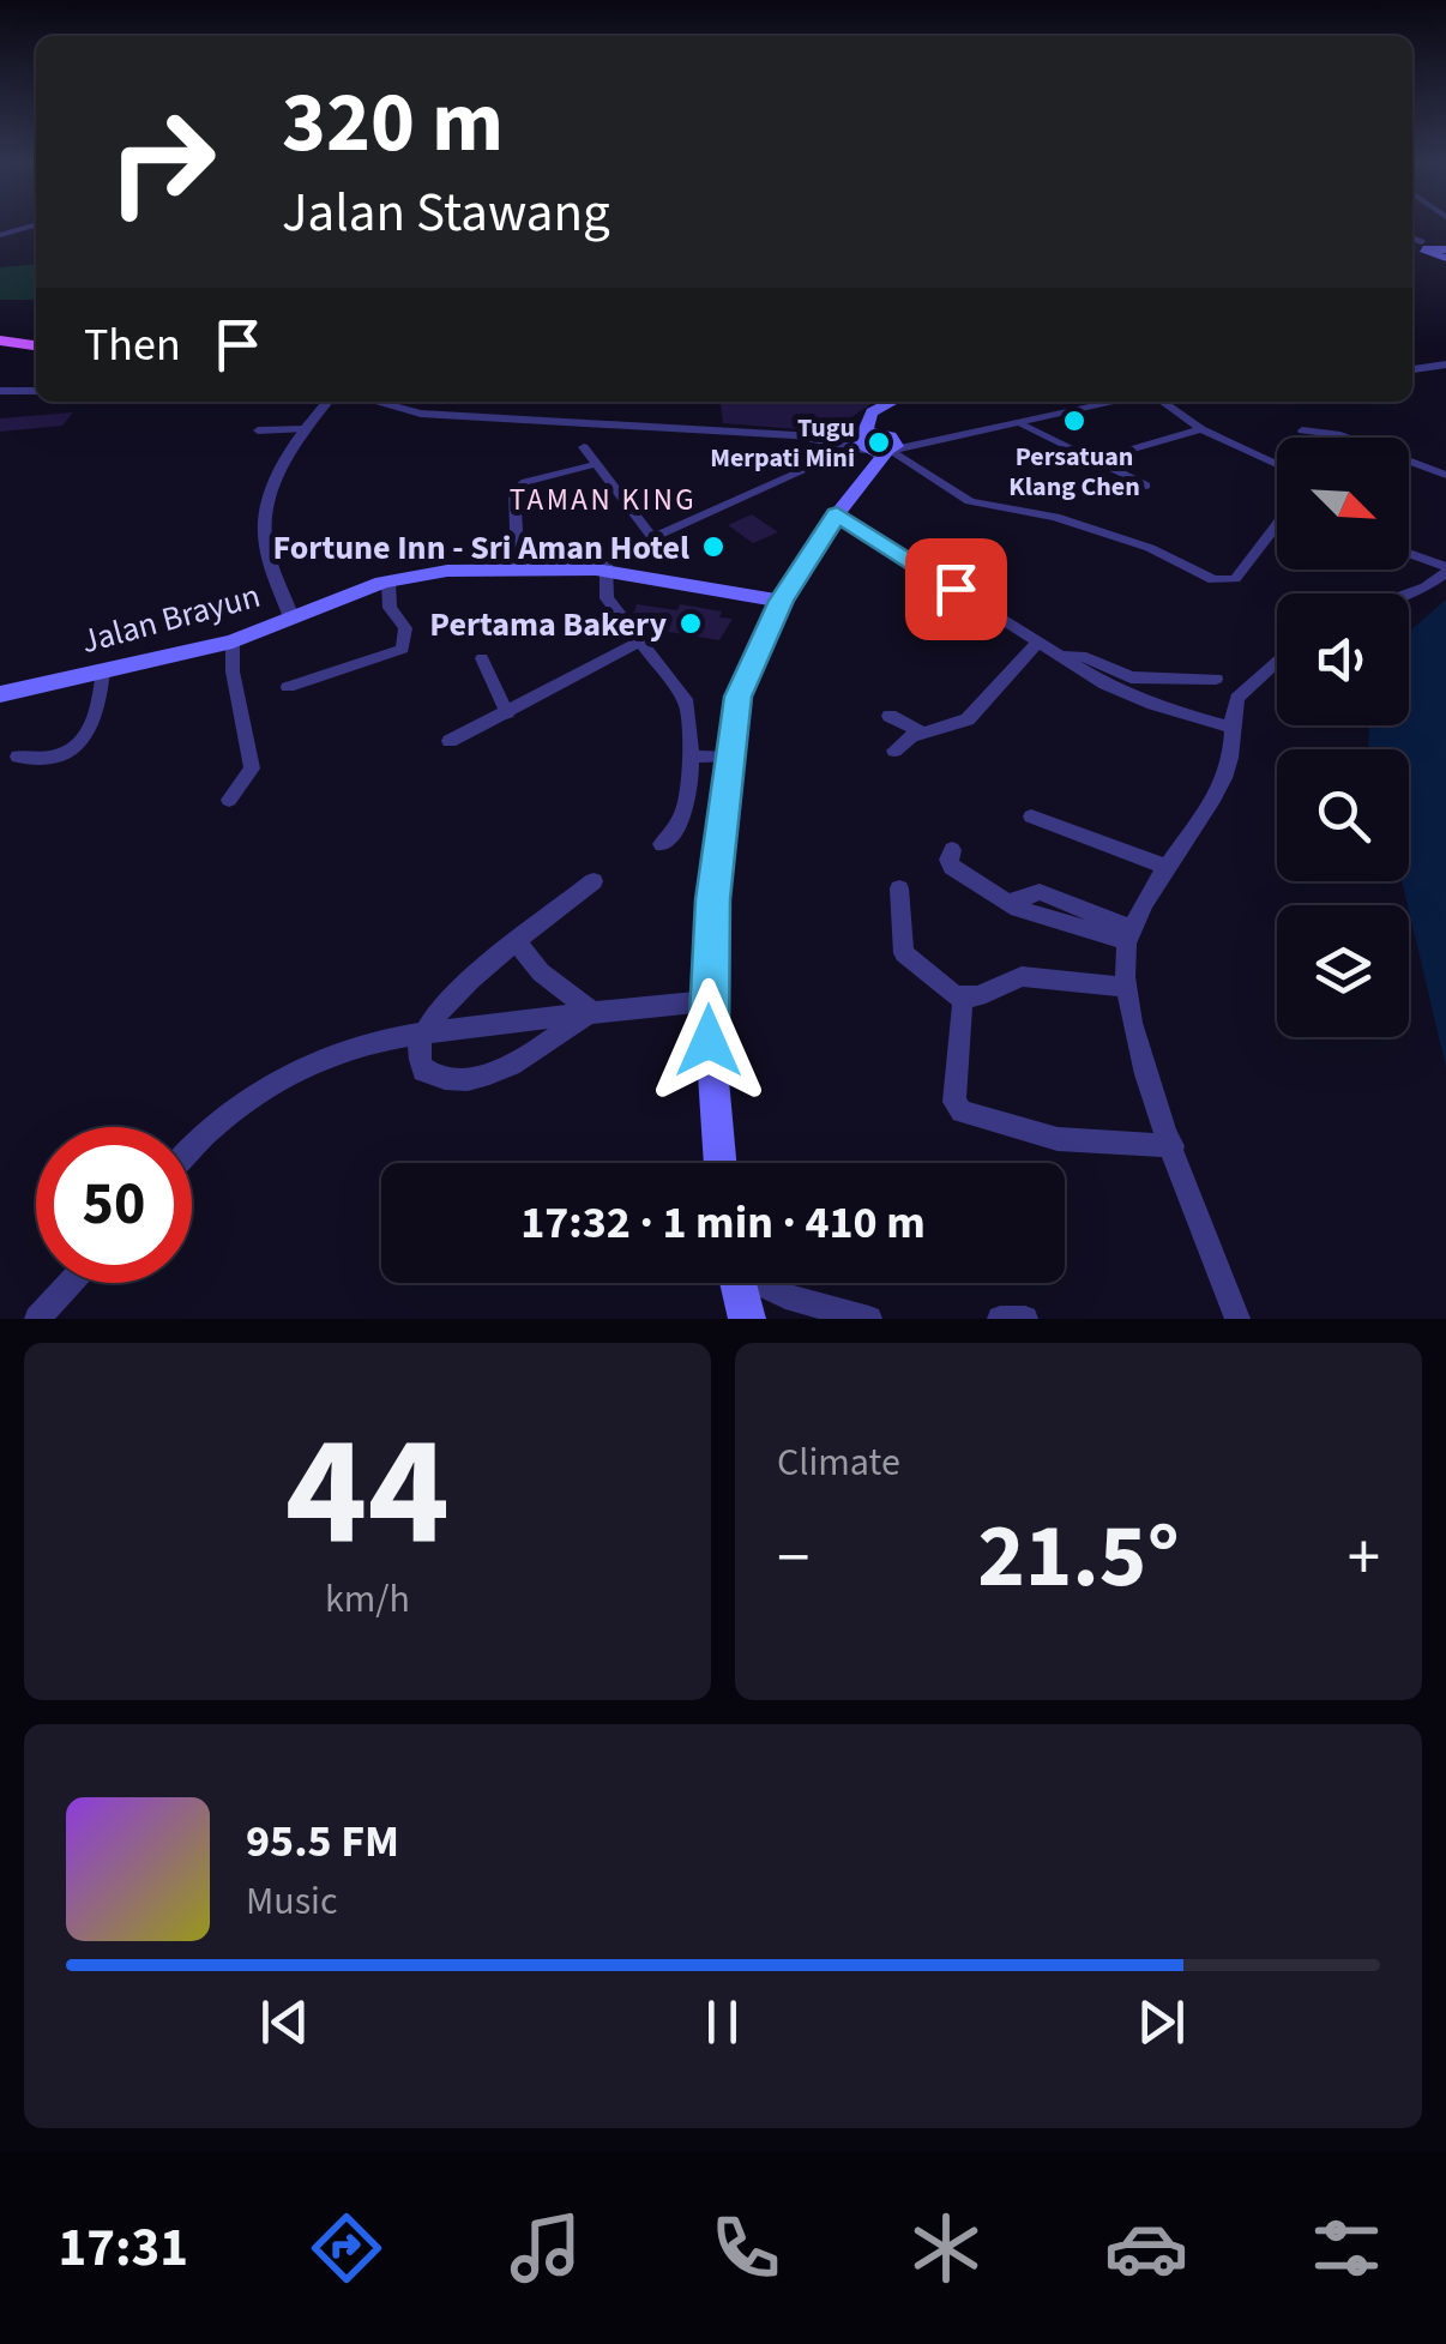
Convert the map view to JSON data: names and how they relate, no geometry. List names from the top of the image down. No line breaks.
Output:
{"streets":{"main road":["Jalan Brayun"]},"districts":["TAMAN KING"],"places":["Persatuan Klang Chen","Tugu Merpati Mini","Fortune Inn - Sri Aman Hotel","Pertama Bakery"],"north":"bottom right","page":{"turn":["320 m","Jalan Stawang"],"then":"Then","limit":"50","trip":"17:32 · 1 min · 410 m","tile":[["44","km/h"],"Climate"],"heat":["−","21.5°","+"],"song":["95.5 FM","Music"],"tabs":"17:31"}}
